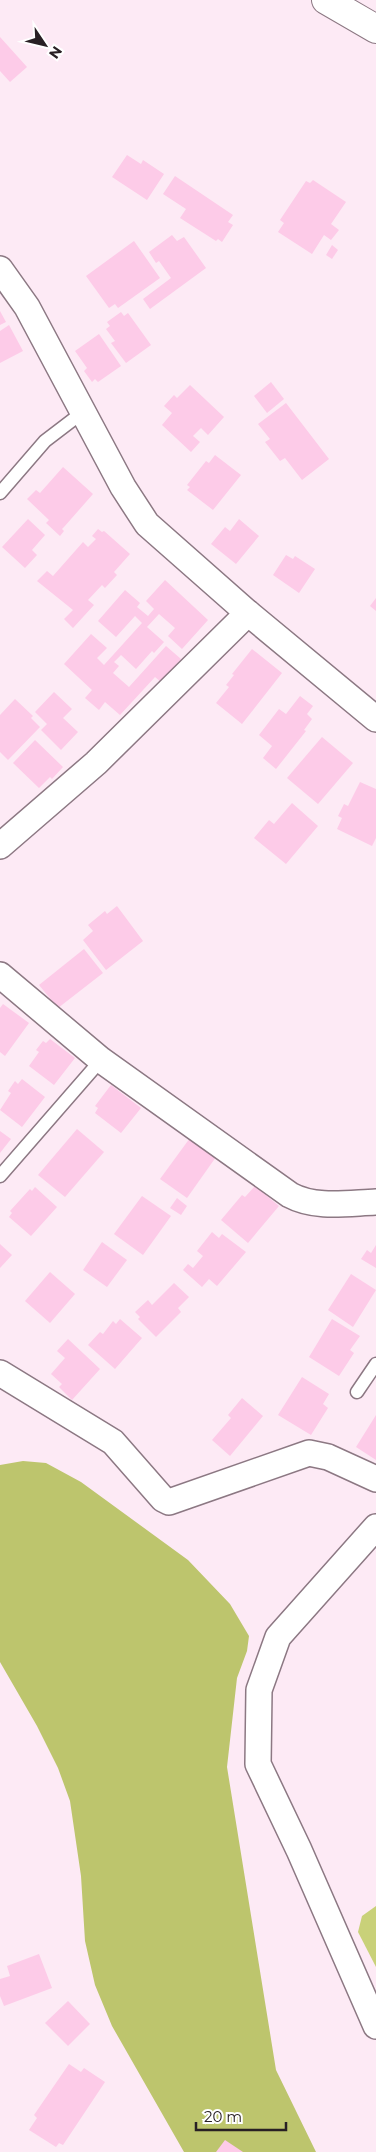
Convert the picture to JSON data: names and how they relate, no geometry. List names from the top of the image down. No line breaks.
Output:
{"scale_bar":"20 m","north":"bottom right"}
